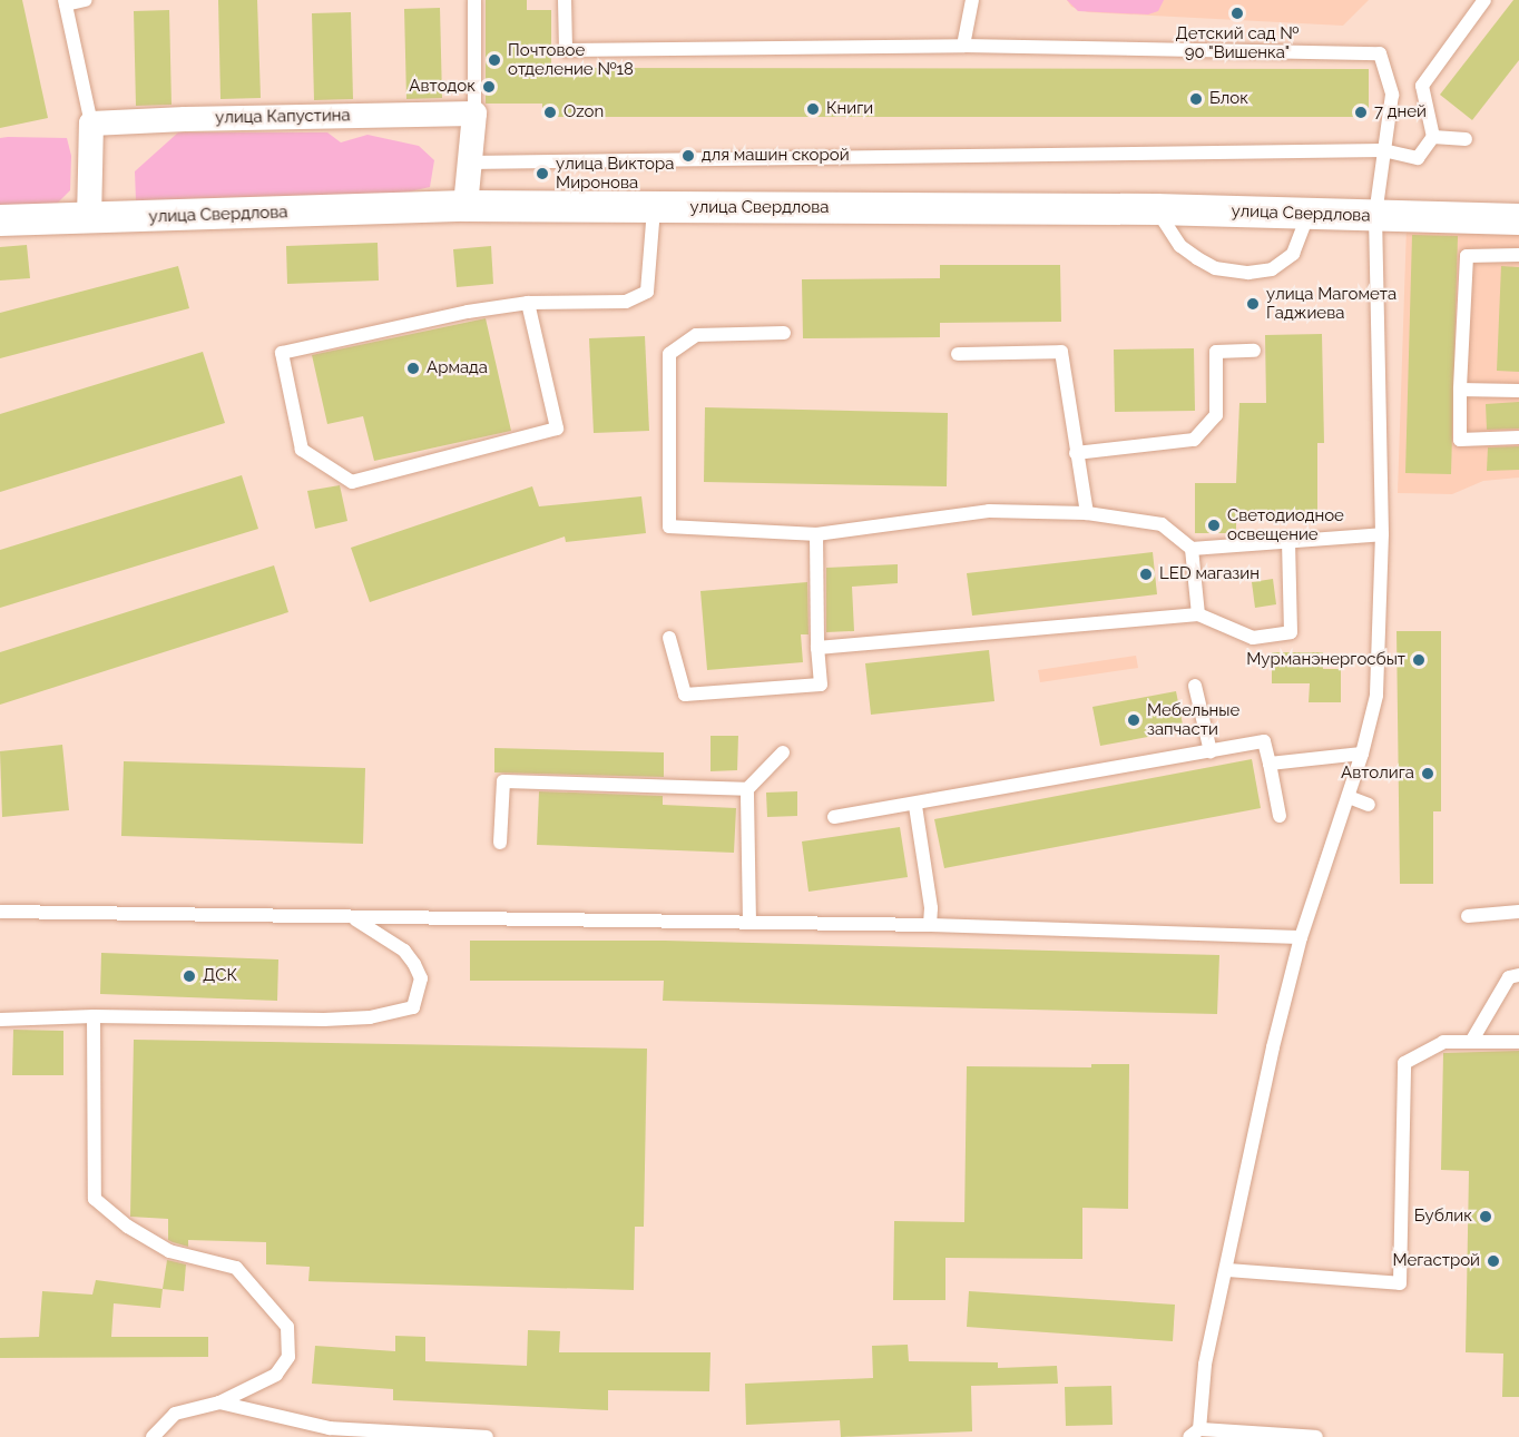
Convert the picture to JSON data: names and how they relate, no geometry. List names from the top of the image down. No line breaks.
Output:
{"streets":{"street":["улица Капустина","улица Свердлова"]},"places":["Детский сад № 90 \"Вишенка\"","Почтовое отделение №18","Автодок","Блок","Книги","Ozon","7 дней","для машин скорой","улица Виктора Миронова","улица Магомета Гаджиева","Армада","Светодиодное освещение","LED магазин","Мурманэнергосбыт","Мебельные запчасти","Автолига","ДСК","Бублик","Мегастрой"]}
